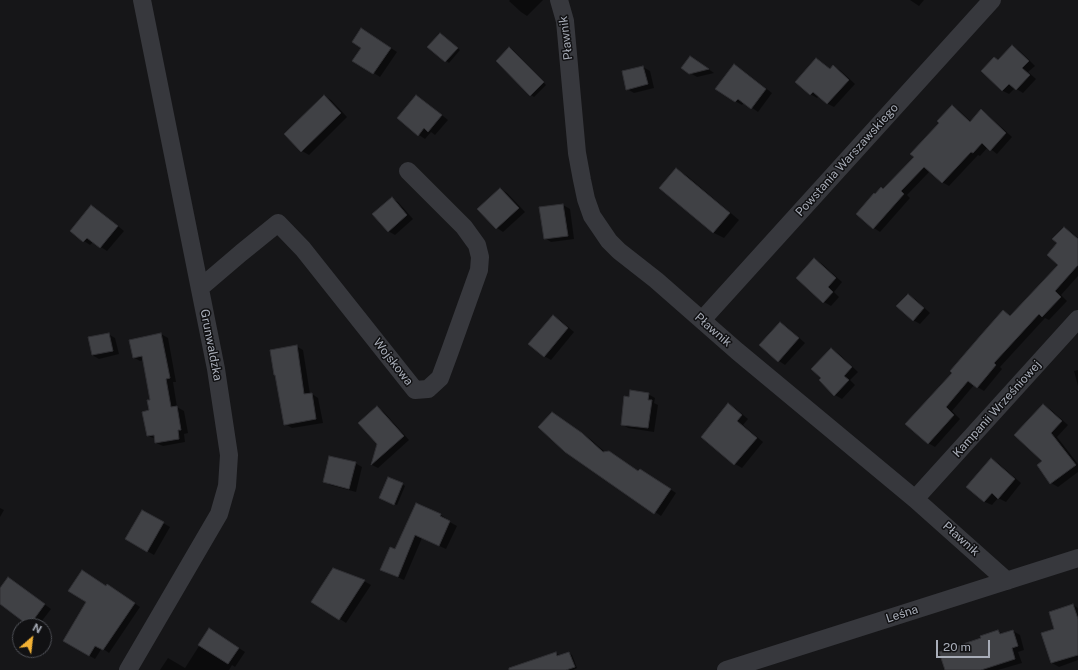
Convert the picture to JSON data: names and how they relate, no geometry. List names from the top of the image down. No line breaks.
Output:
{"streets":{"street":["Pławnik","Powstania Warszawskiego","Grunwaldzka","Wojskowa","Kampanii Wrześniowej","Leśna"]},"crossings":[["Pławnik","Powstania Warszawskiego"],["Pławnik","Kampanii Wrześniowej"],["Pławnik","Leśna"],["Grunwaldzka","Wojskowa"]],"scale_bar":"20 m","north":"top right"}
